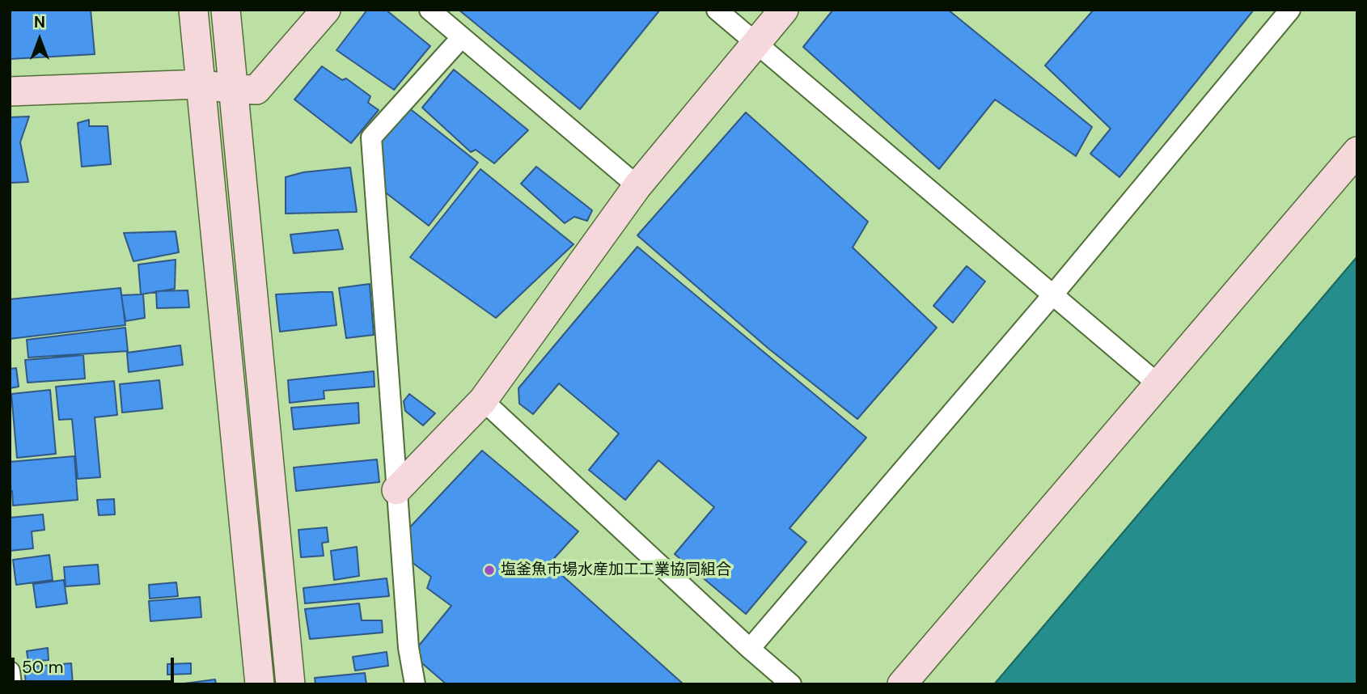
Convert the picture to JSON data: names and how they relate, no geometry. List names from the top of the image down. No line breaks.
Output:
{"places":["塩釜魚市場水産加工工業協同組合"],"scale_bar":"50 m","north":"top"}
